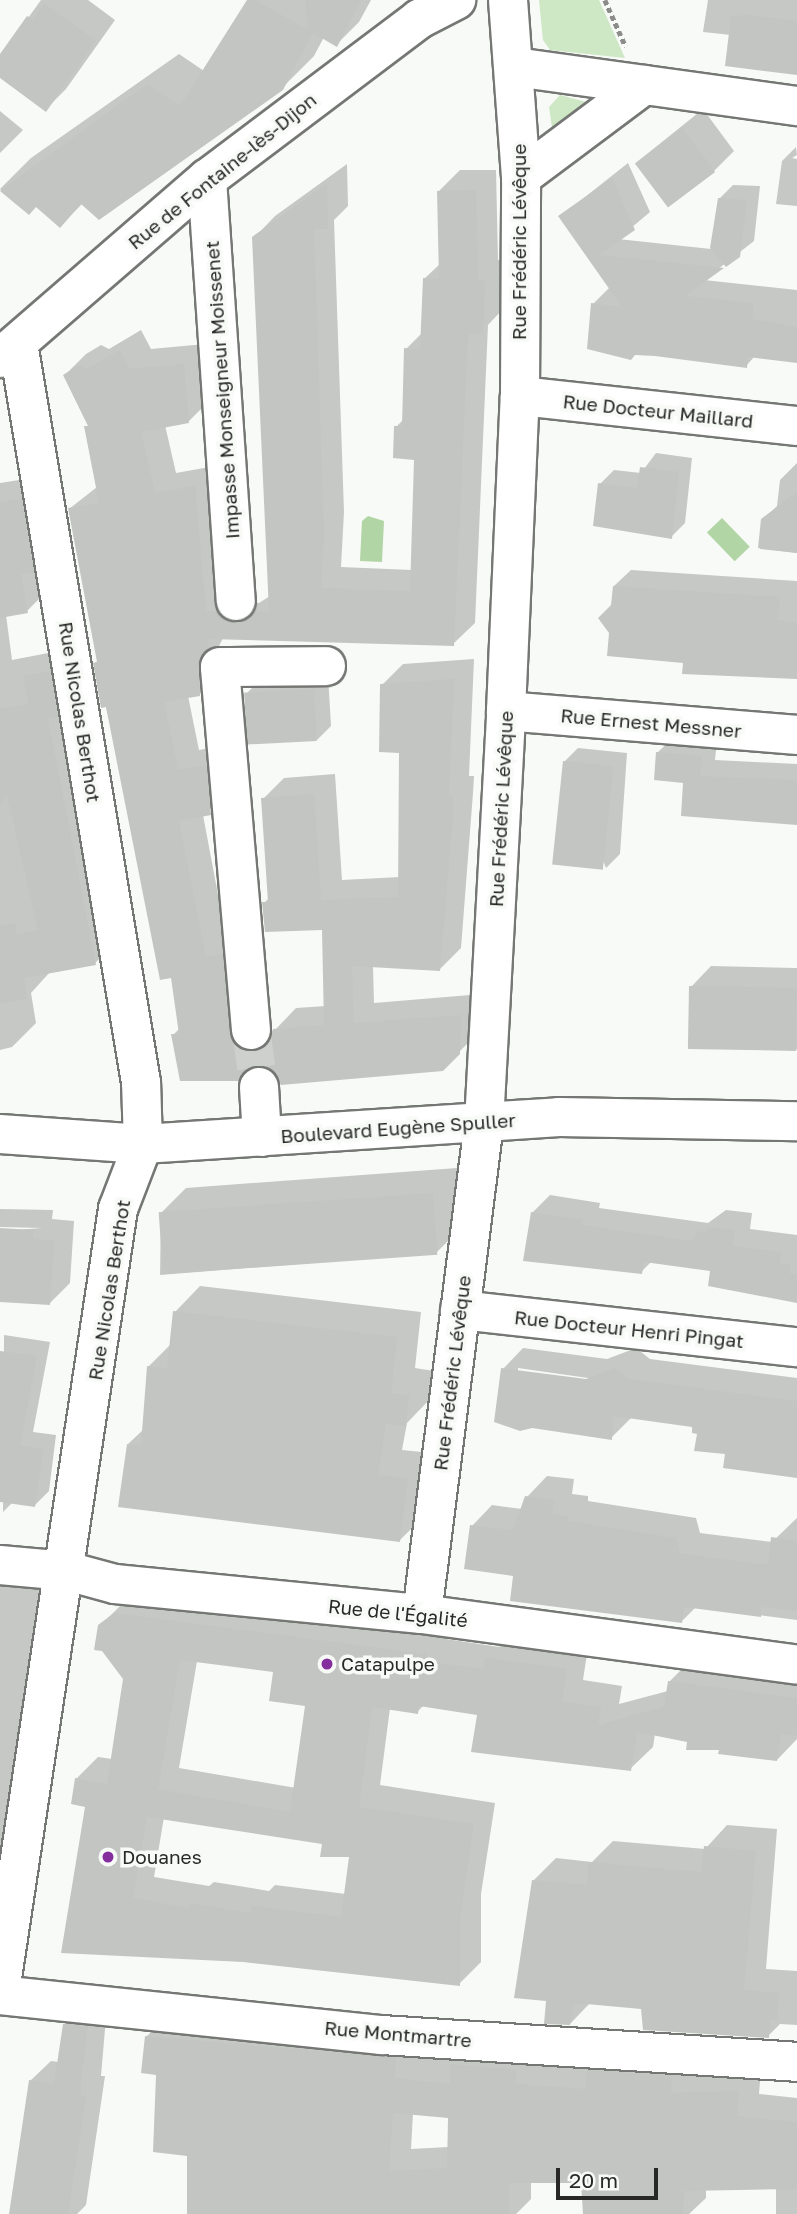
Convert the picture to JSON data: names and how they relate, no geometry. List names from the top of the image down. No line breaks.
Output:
{"streets":{"street":["Rue de Fontaine-lès-Dijon","Rue Frédéric Lévêque","Impasse Monseigneur Moissenet","Rue Docteur Maillard","Rue Nicolas Berthot","Rue Ernest Messner","Boulevard Eugène Spuller","Rue Docteur Henri Pingat","Rue de l'Égalité","Rue Montmartre"]},"crossings":[["Rue de Fontaine-lès-Dijon","Impasse Monseigneur Moissenet"],["Rue de Fontaine-lès-Dijon","Rue Nicolas Berthot"],["Rue Frédéric Lévêque","Rue Docteur Maillard"],["Rue Frédéric Lévêque","Rue Ernest Messner"],["Rue Frédéric Lévêque","Boulevard Eugène Spuller"],["Rue Frédéric Lévêque","Rue Docteur Henri Pingat"],["Rue Frédéric Lévêque","Rue de l'Égalité"],["Rue Nicolas Berthot","Boulevard Eugène Spuller"],["Rue Nicolas Berthot","Rue de l'Égalité"],["Rue Nicolas Berthot","Rue Montmartre"]],"places":["Catapulpe","Douanes"],"scale_bar":"20 m"}
